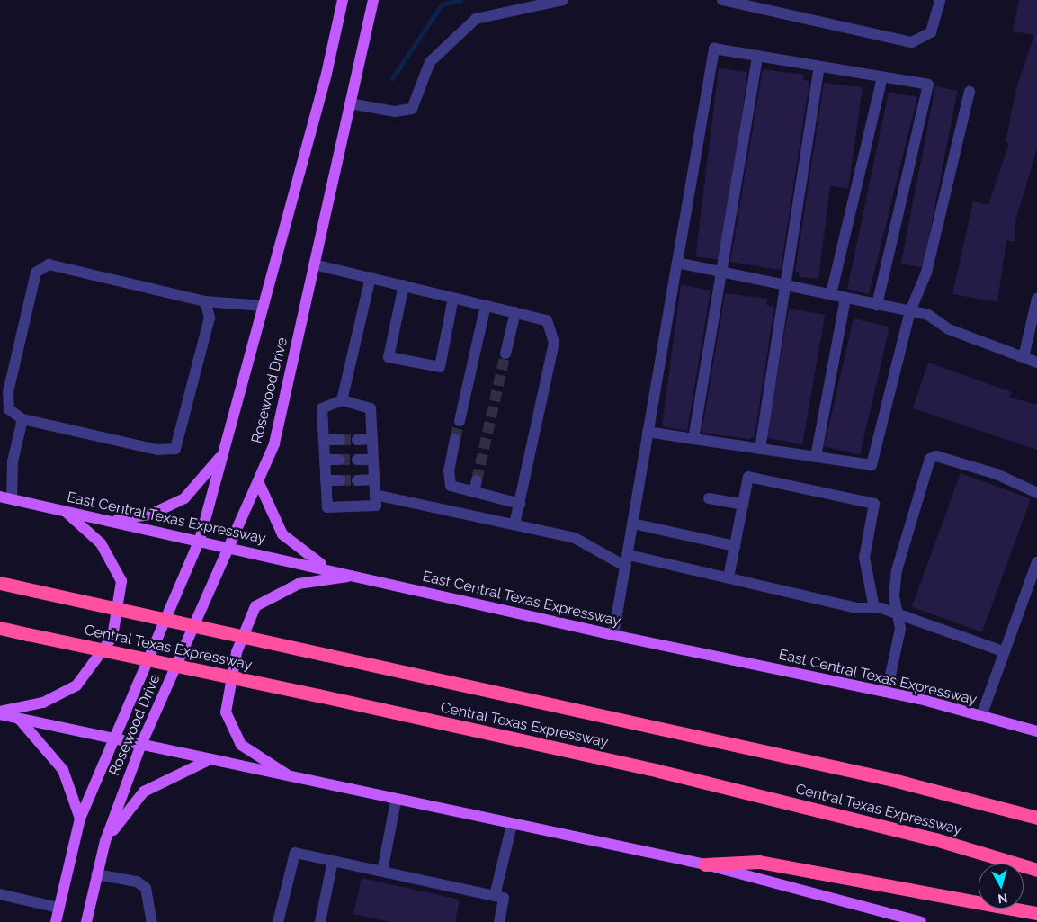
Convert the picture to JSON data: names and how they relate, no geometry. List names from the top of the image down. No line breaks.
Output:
{"streets":{"highway":["Central Texas Expressway"],"main road":["Rosewood Drive","East Central Texas Expressway"]},"crossings":[["Rosewood Drive","East Central Texas Expressway"]],"north":"bottom"}
